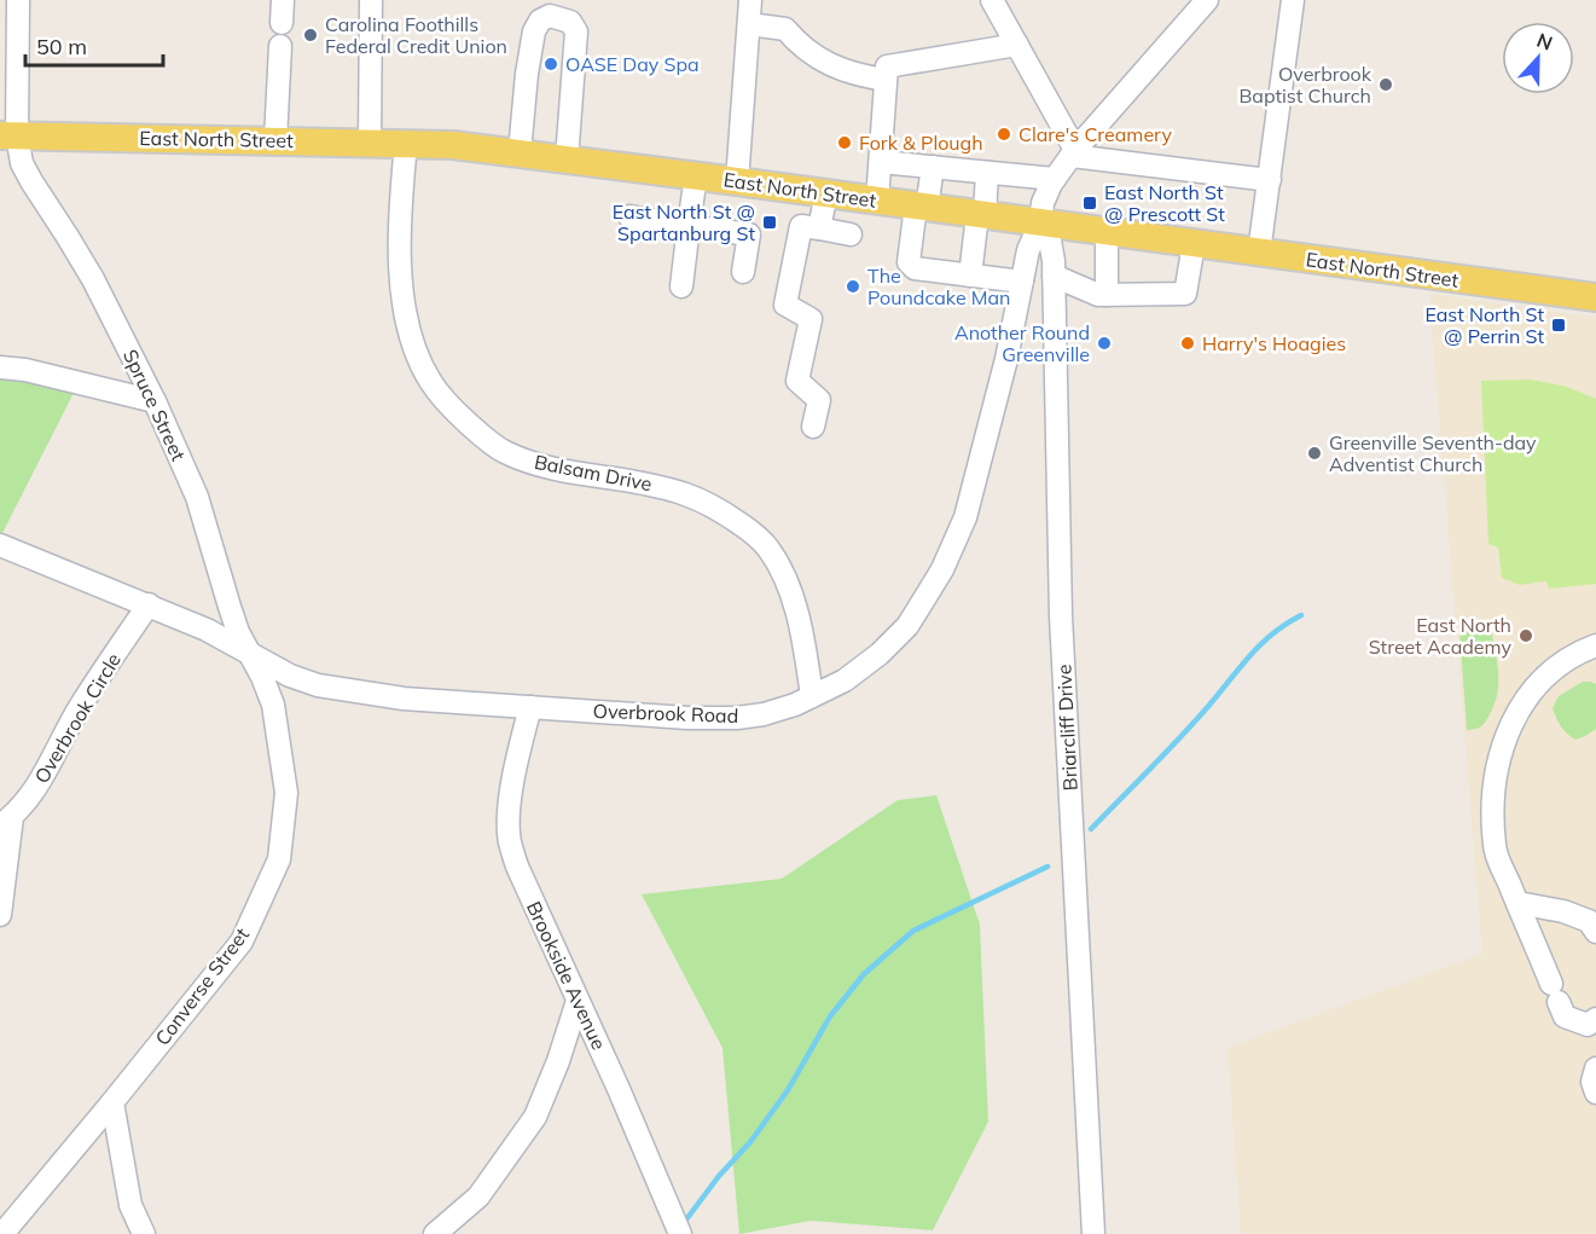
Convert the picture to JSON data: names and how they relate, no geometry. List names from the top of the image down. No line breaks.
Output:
{"streets":{"main road":["East North Street"],"street":["Spruce Street","Balsam Drive","Overbrook Road","Overbrook Circle","Briarcliff Drive","Brookside Avenue","Converse Street"]},"crossings":[["East North Street","Spruce Street"],["East North Street","Balsam Drive"],["East North Street","Overbrook Road"],["East North Street","Briarcliff Drive"],["Spruce Street","Overbrook Road"],["Spruce Street","Converse Street"],["Balsam Drive","Overbrook Road"],["Overbrook Road","Overbrook Circle"],["Overbrook Road","Briarcliff Drive"],["Overbrook Road","Brookside Avenue"]],"places":{"other":["Carolina Foothills Federal Credit Union","OASE Day Spa","Overbrook Baptist Church","Clare's Creamery","Fork & Plough","The Poundcake Man","Another Round Greenville","Harry's Hoagies","Greenville Seventh-day Adventist Church","East North Street Academy"],"transit":["East North St @ Prescott St","East North St @ Spartanburg St","East North St @ Perrin St"]},"scale_bar":"50 m","north":"top"}
